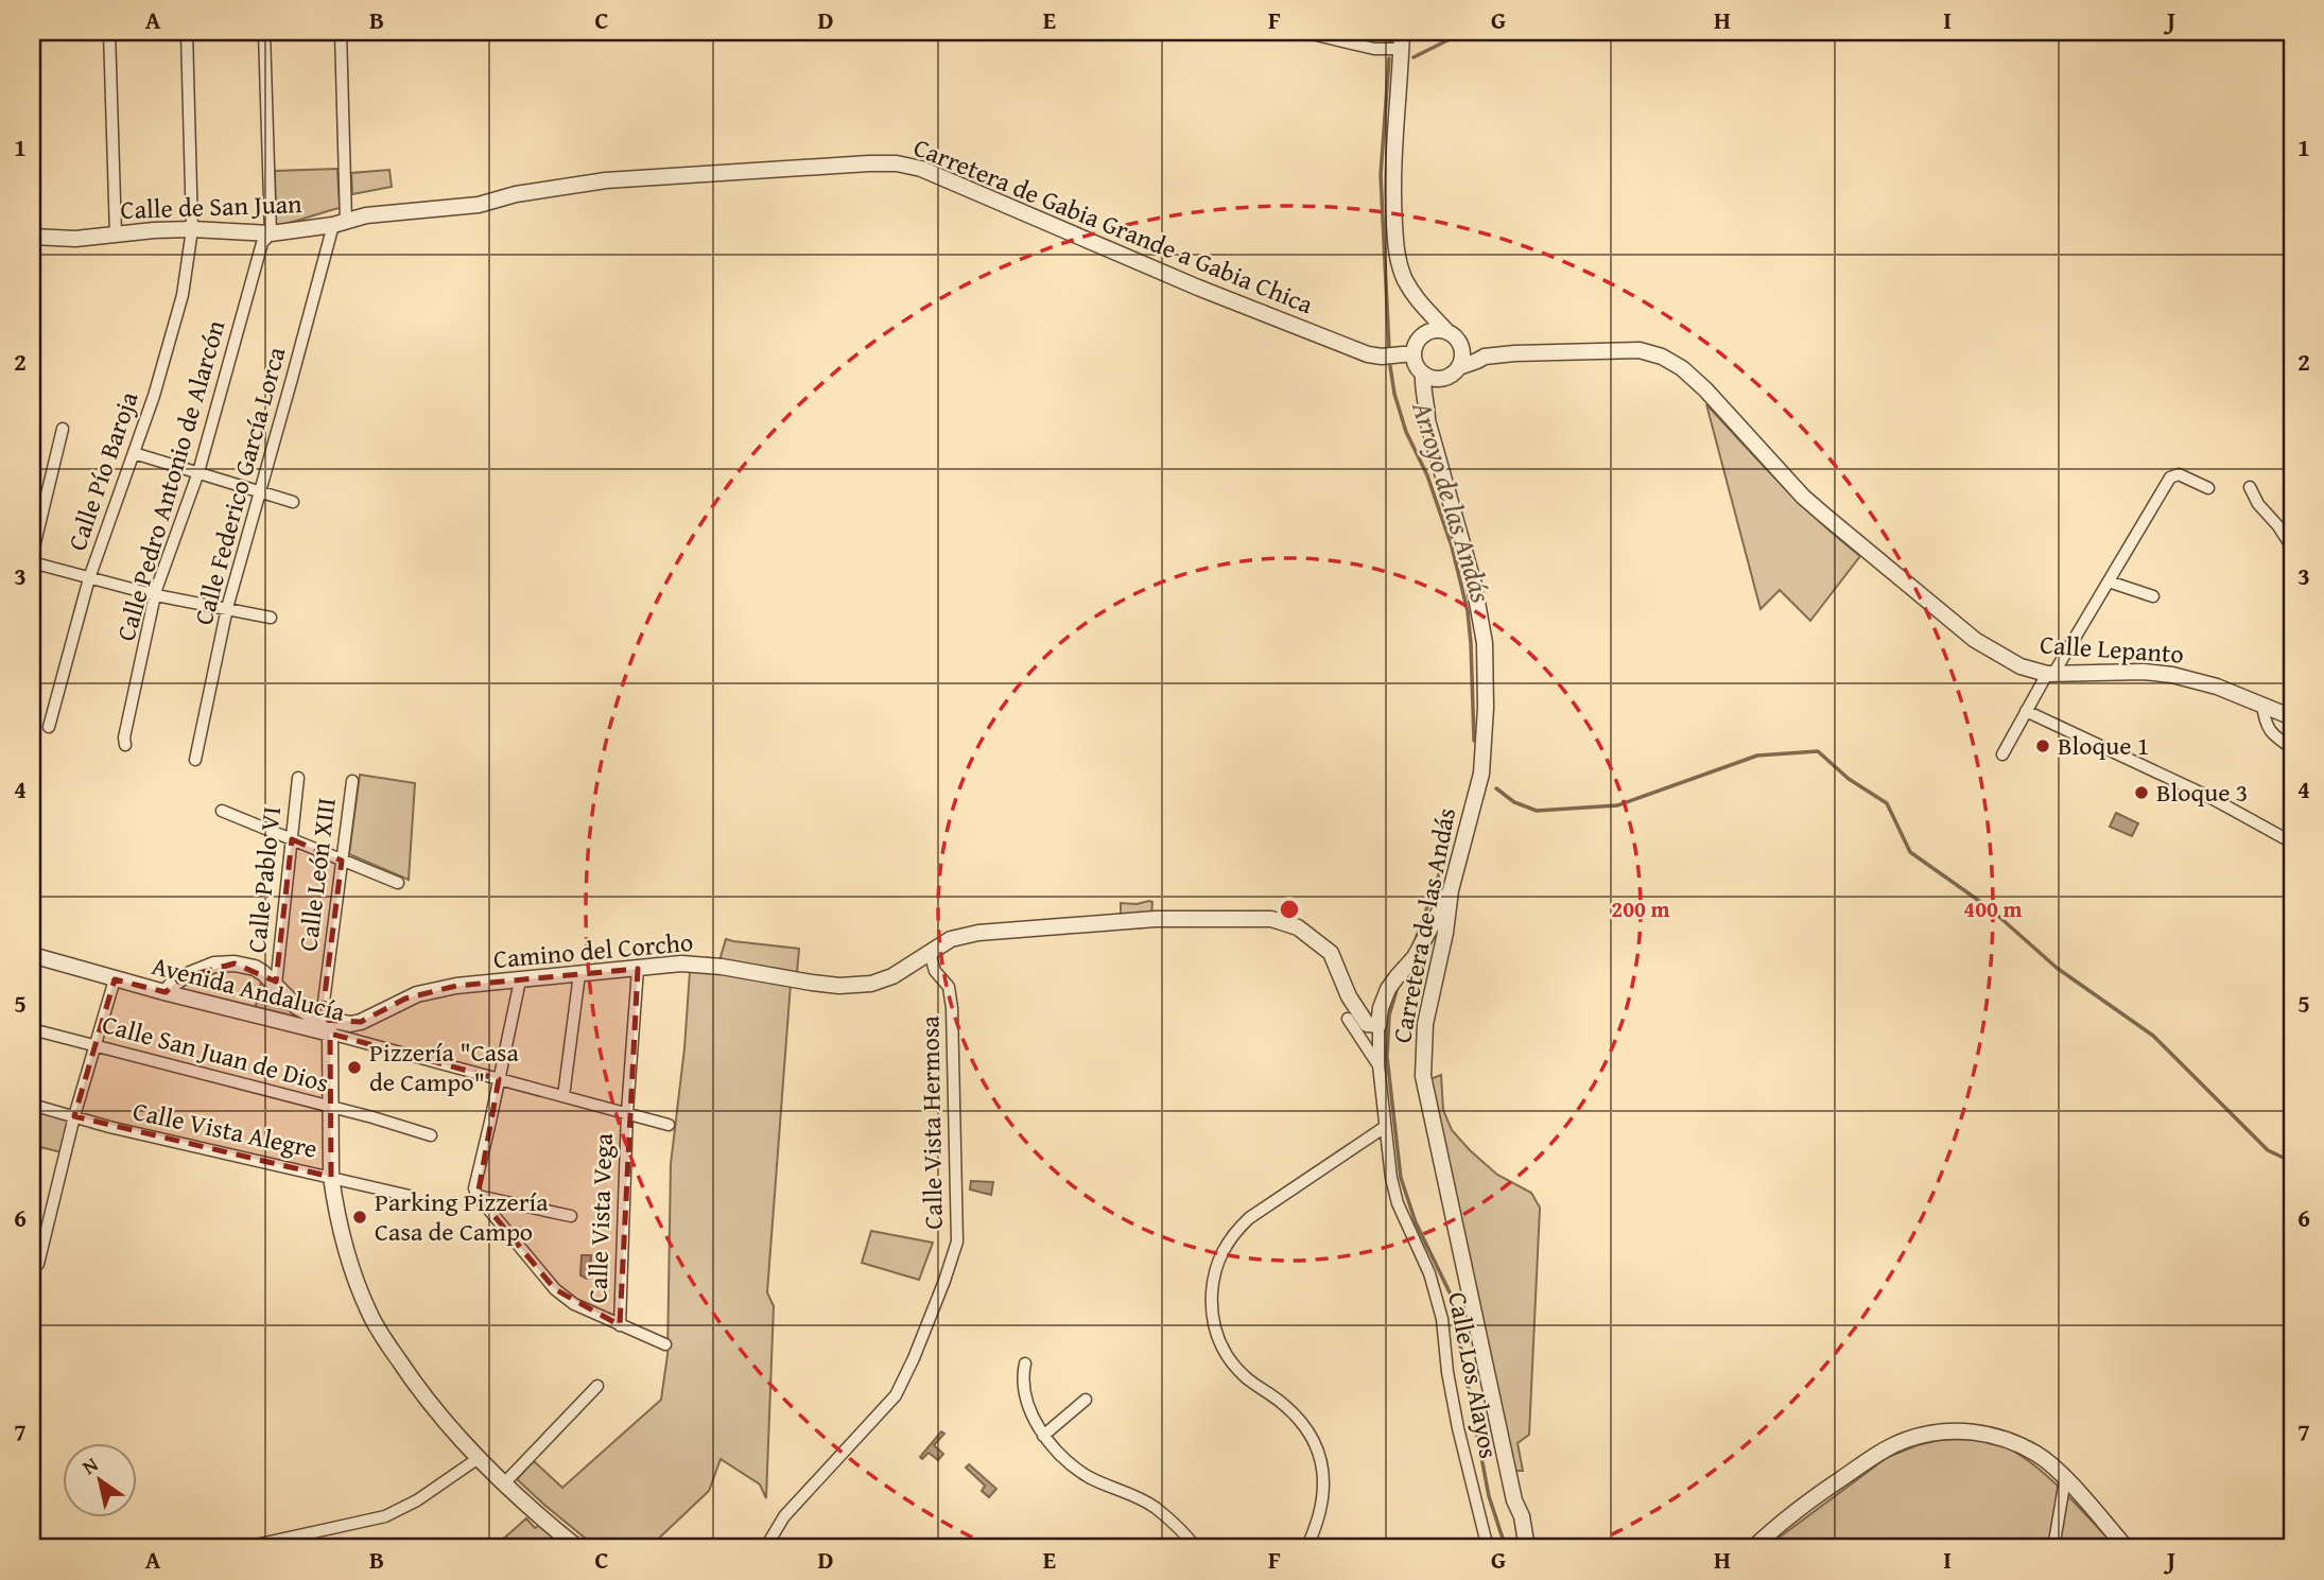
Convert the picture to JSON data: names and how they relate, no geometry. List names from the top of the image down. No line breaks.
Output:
{"streets":{"street":["Calle de San Juan","Carretera de Gabia Grande a Gabia Chica","Calle Pío Baroja","Calle Pedro Antonio de Alarcón","Calle Federico García Lorca","Calle Lepanto","Calle León XIII","Calle Pablo VI","Carretera de las Andás","Camino del Corcho","Avenida Andalucía","Calle San Juan de Dios","Calle Vista Hermosa","Calle Vista Alegre","Calle Vista Vega","Calle Los Alayos"]},"crossings":[["Calle de San Juan","Carretera de Gabia Grande a Gabia Chica"],["Calle de San Juan","Calle Pío Baroja"],["Calle de San Juan","Calle Pedro Antonio de Alarcón"],["Calle de San Juan","Calle Federico García Lorca"],["Carretera de Gabia Grande a Gabia Chica","Carretera de las Andás"],["Calle León XIII","Camino del Corcho"],["Calle Pablo VI","Camino del Corcho"],["Carretera de las Andás","Camino del Corcho"],["Camino del Corcho","Avenida Andalucía"],["Camino del Corcho","Calle Vista Hermosa"],["Camino del Corcho","Calle Vista Vega"],["Camino del Corcho","Calle Los Alayos"],["Avenida Andalucía","Calle Vista Vega"]],"water":["Arroyo de las Andás"],"places":["Bloque 1","Bloque 3","Pizzería \"Casa de Campo\"","Parking Pizzería Casa de Campo"],"north":"top left","grid":{"columns":["A","B","C","D","E","F","G","H","I","J"],"rows":["1","2","3","4","5","6","7"]},"rings":["200 m","400 m"]}
